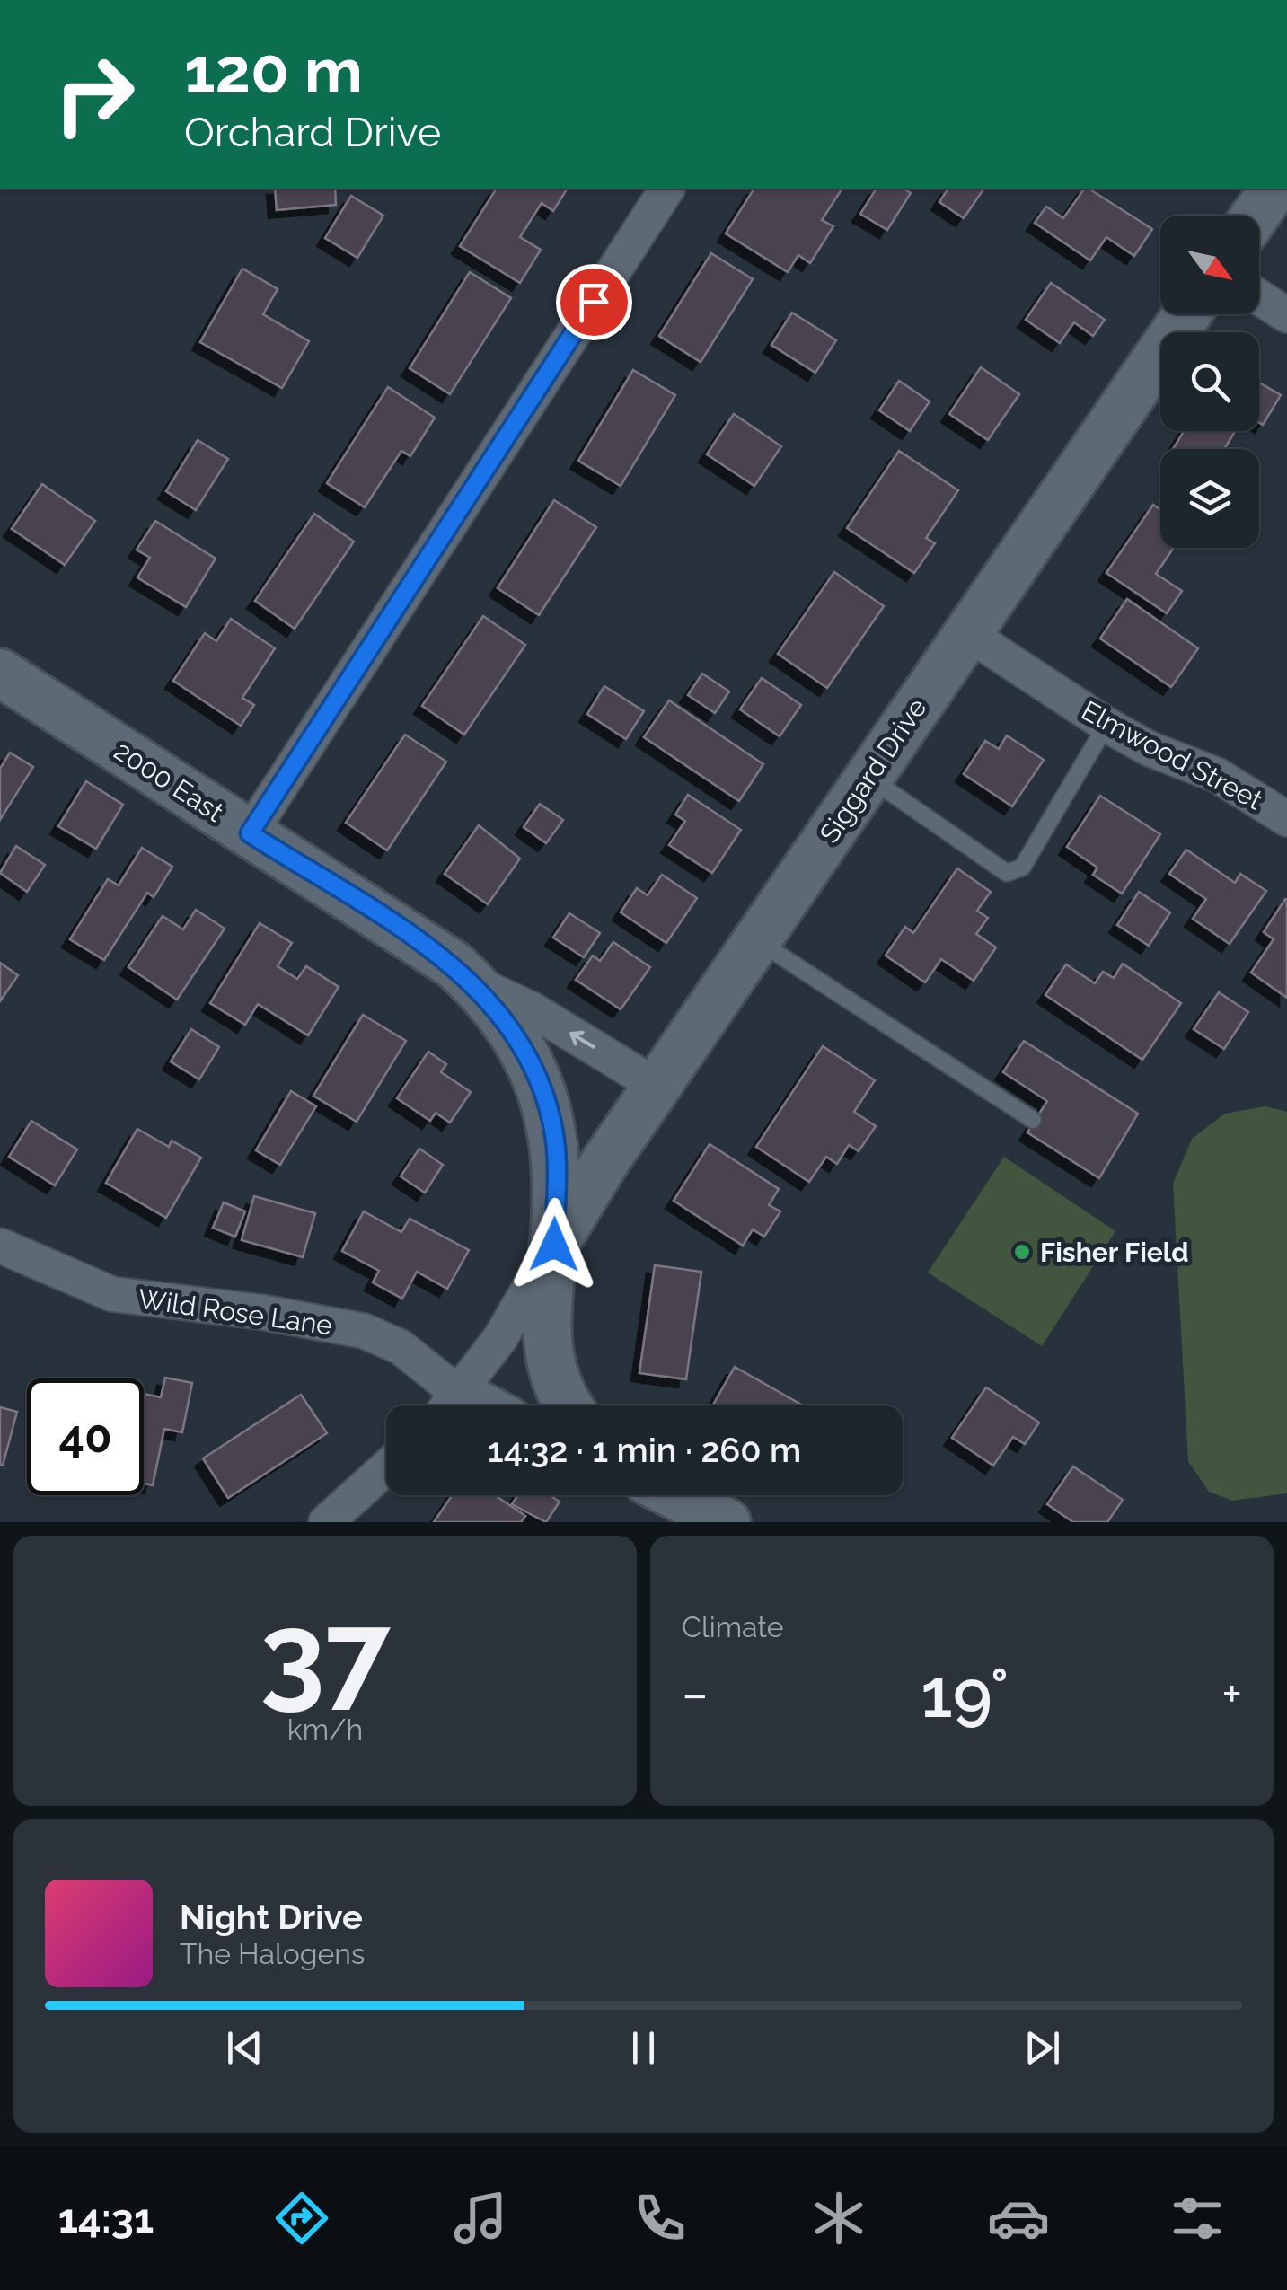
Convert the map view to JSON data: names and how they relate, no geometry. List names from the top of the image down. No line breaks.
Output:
{"streets":{"street":["Elmwood Street","Siggard Drive","2000 East","Wild Rose Lane"]},"crossings":[["Elmwood Street","Siggard Drive"],["Siggard Drive","2000 East"]],"places":["Fisher Field"],"north":"bottom right","page":{"turn":["120 m","Orchard Drive"],"limit":"40","trip":"14:32 · 1 min · 260 m","tile":[["37","km/h"],"Climate"],"heat":["−","19°","+"],"song":["Night Drive","The Halogens"],"tabs":"14:31"}}
